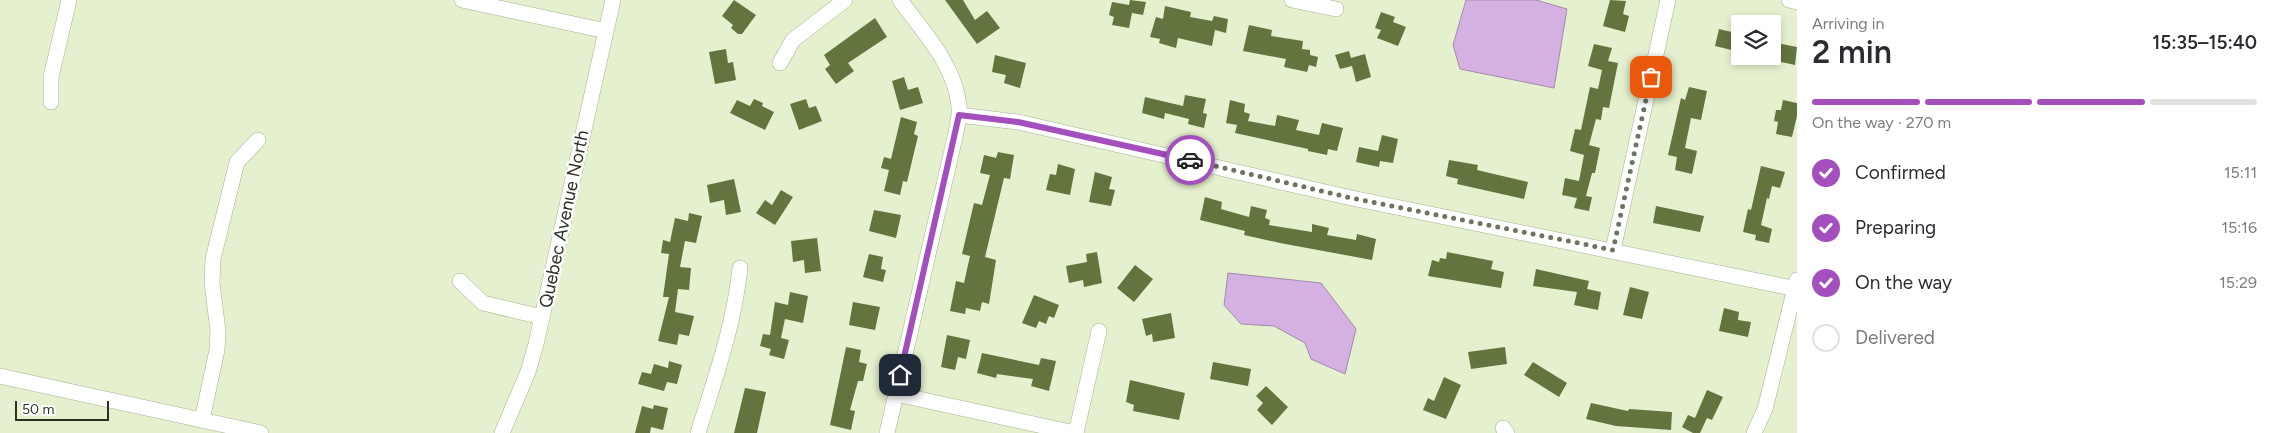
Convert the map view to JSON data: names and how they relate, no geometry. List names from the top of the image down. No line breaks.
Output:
{"streets":{"street":["Quebec Avenue North"]},"scale_bar":"50 m","page":{"heading":["2 min","Arriving in","15:35–15:40"],"bar":"On the way · 270 m","list":[["Confirmed","15:11"],["Preparing","15:16"],["On the way","15:29"],"Delivered"],"scale":"50 m"}}
